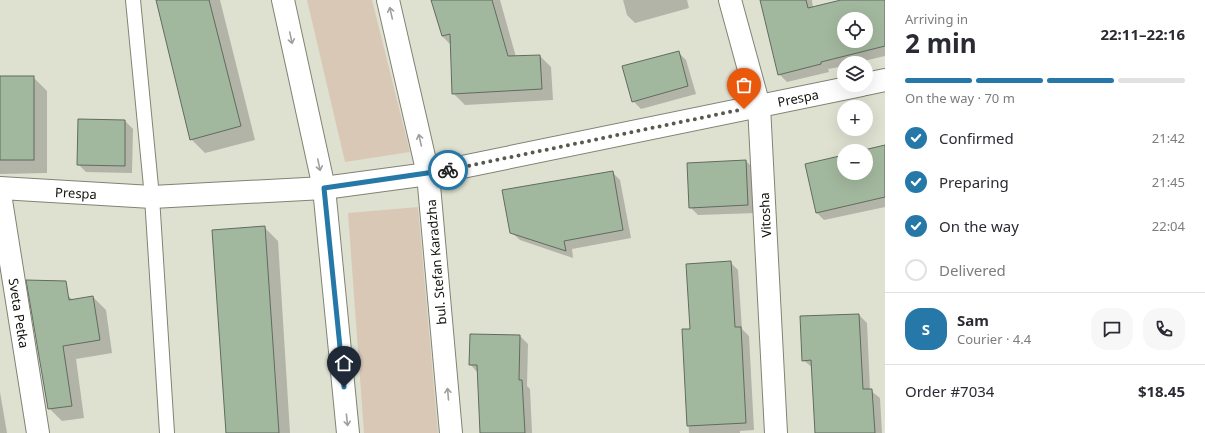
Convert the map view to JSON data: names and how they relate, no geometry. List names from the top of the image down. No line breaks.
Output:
{"streets":{"street":["Prespa","Vitosha","bul. Stefan Karadzha","Sveta Petka"]},"crossings":[["Prespa","Vitosha"],["Prespa","bul. Stefan Karadzha"]],"page":{"heading":["2 min","Arriving in","22:11–22:16"],"panel":["Sam","Courier · 4.4","Order #7034","$18.45"],"map_buttons":["+","−"],"bar":"On the way · 70 m","list":[["Confirmed","21:42"],["Preparing","21:45"],["On the way","22:04"],"Delivered"],"round":"S"}}
